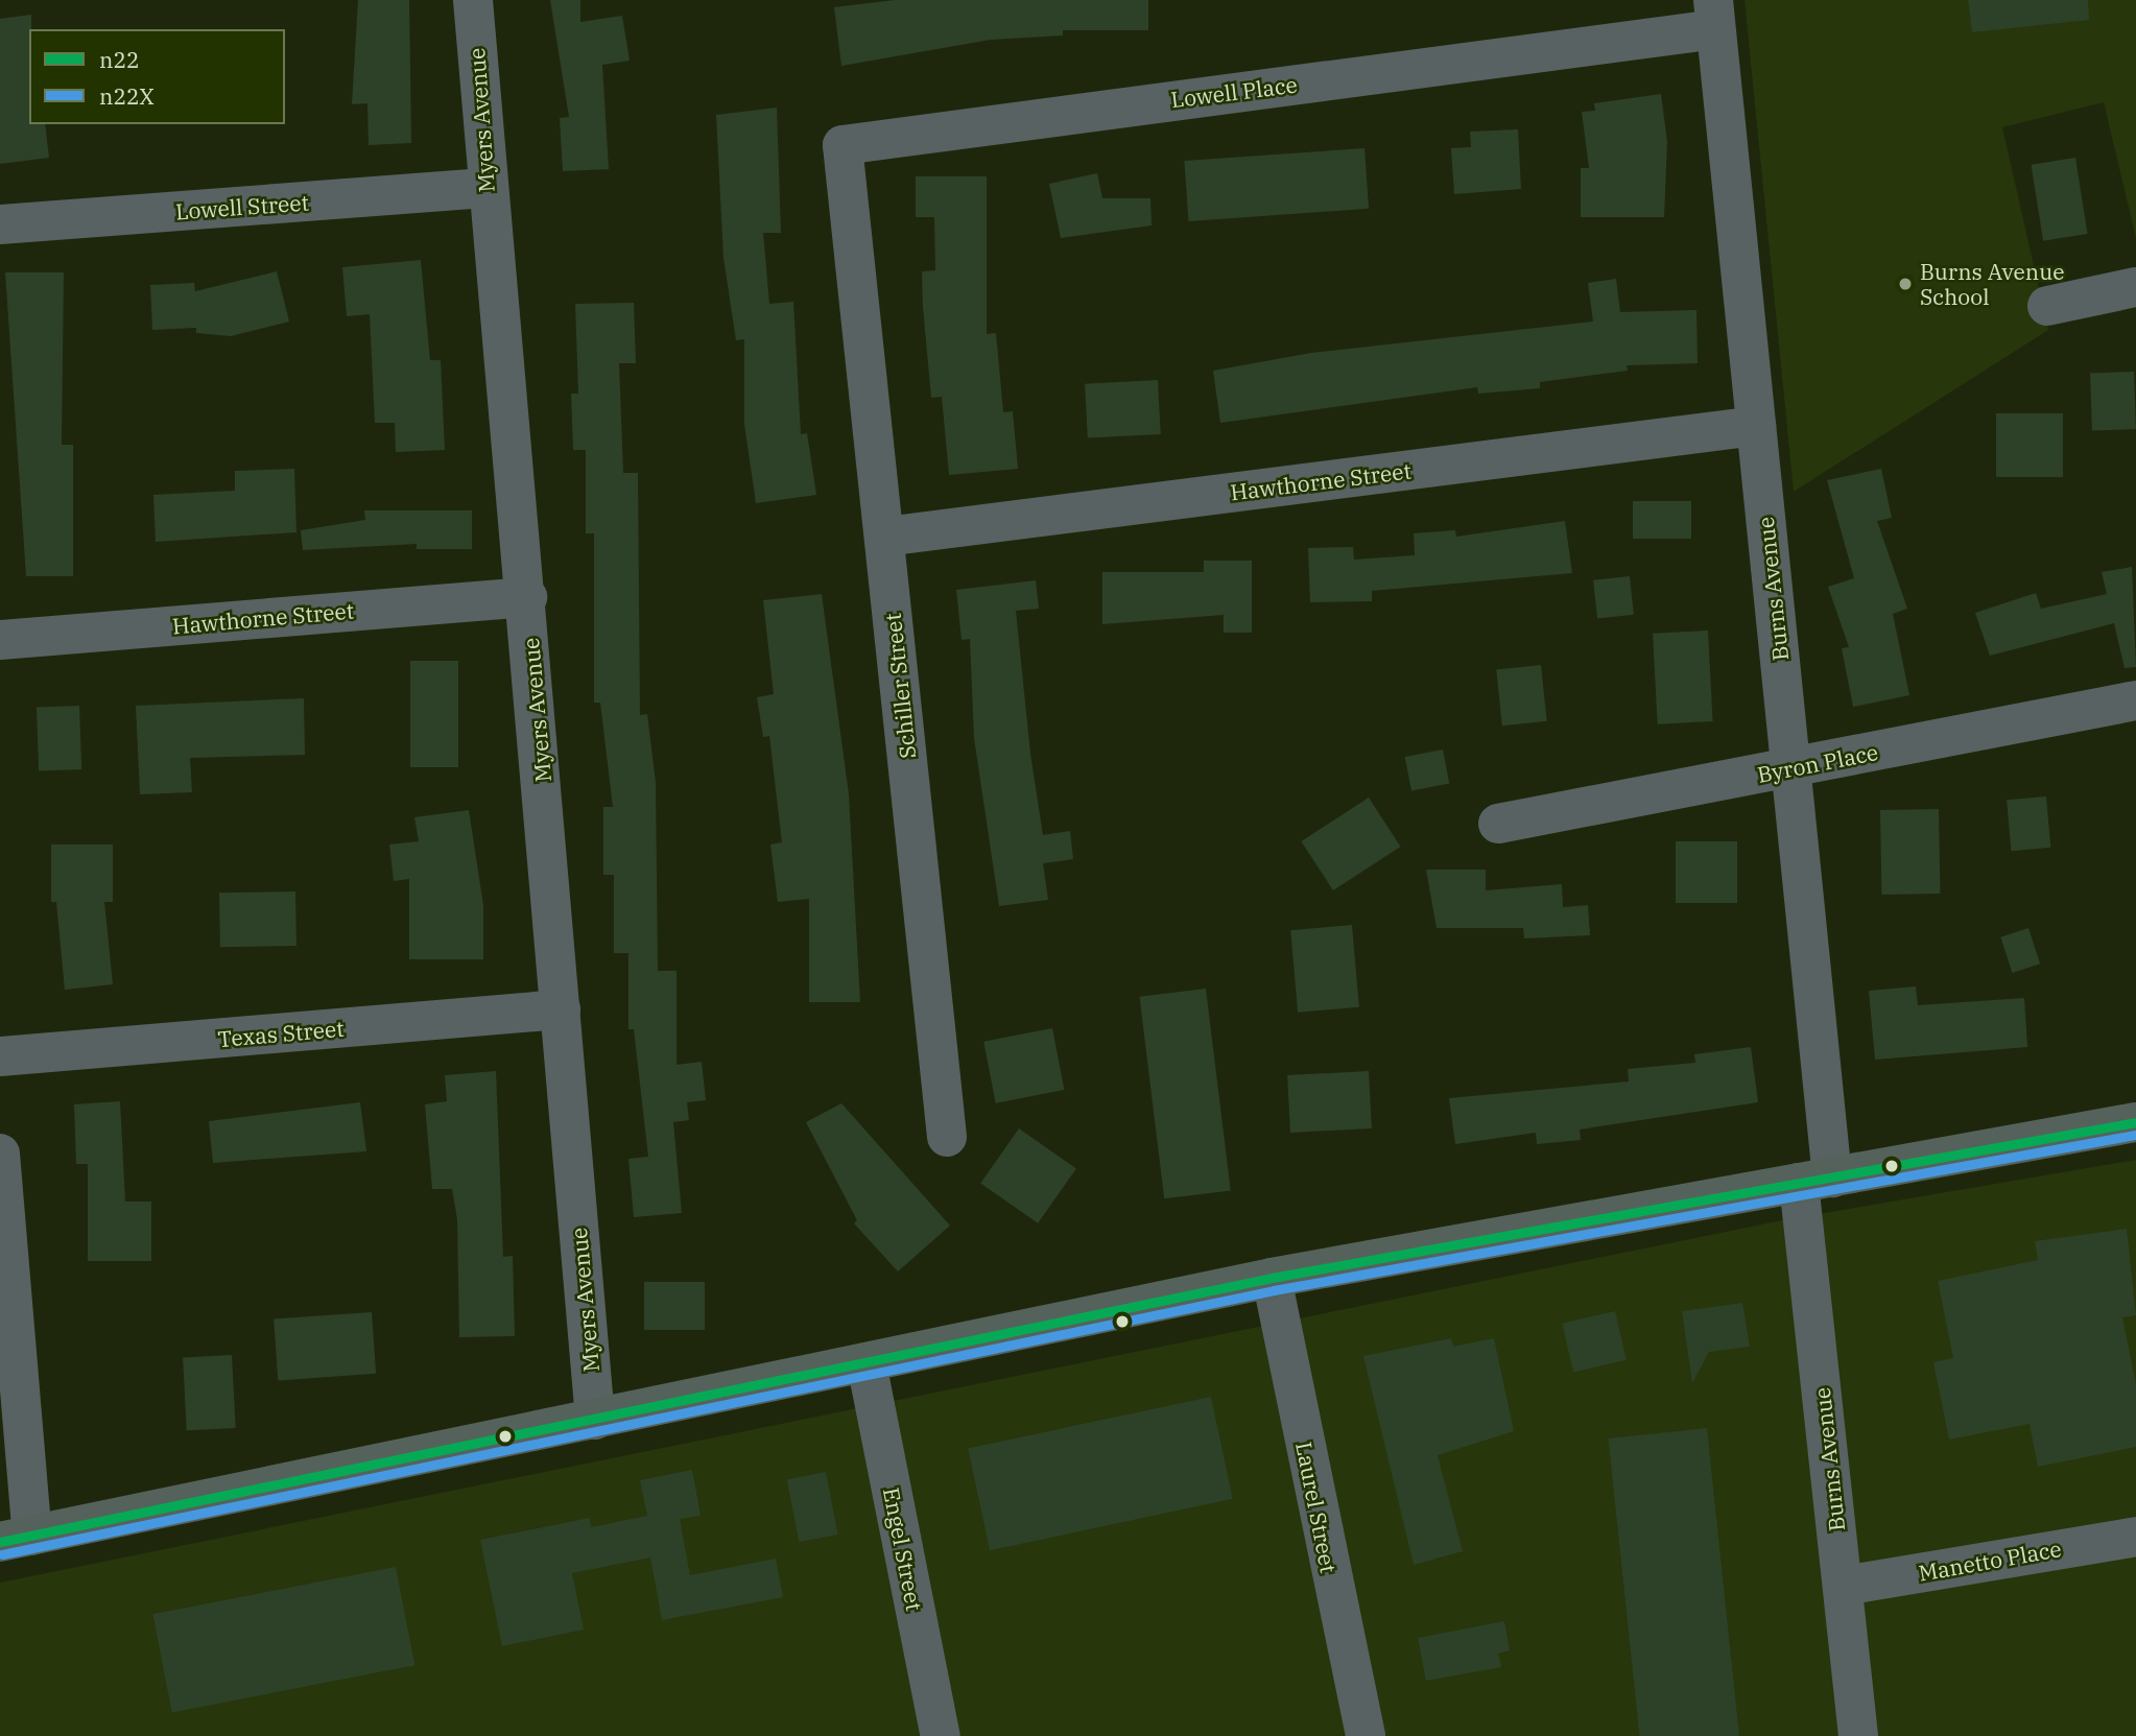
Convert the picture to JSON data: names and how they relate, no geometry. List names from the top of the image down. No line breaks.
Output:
{"streets":{"street":["Lowell Place","Myers Avenue","Lowell Street","Hawthorne Street","Burns Avenue","Schiller Street","Byron Place","Texas Street","Laurel Street","Engel Street","Manetto Place"]},"crossings":[["Lowell Place","Burns Avenue"],["Lowell Place","Schiller Street"],["Myers Avenue","Lowell Street"],["Myers Avenue","Hawthorne Street"],["Myers Avenue","Texas Street"],["Hawthorne Street","Burns Avenue"],["Hawthorne Street","Schiller Street"],["Burns Avenue","Byron Place"],["Burns Avenue","Manetto Place"]],"places":["Burns Avenue School"],"lines":["transit line n22","transit line n22X"],"legend":["n22","n22X"]}
